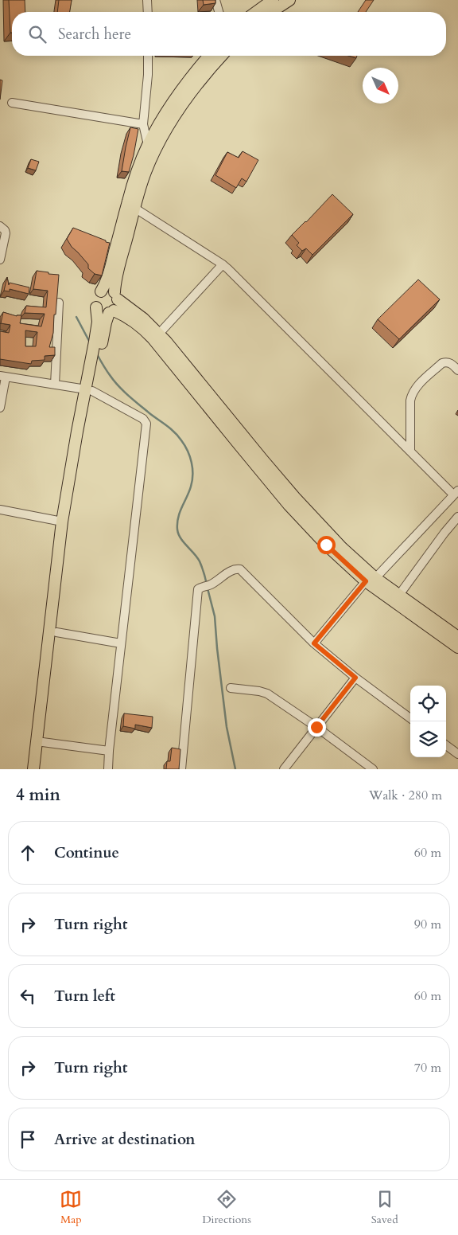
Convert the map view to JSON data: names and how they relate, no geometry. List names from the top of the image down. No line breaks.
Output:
{"north":"bottom right","page":{"search":"Search here","heading":["4 min","Walk · 280 m"],"list":[["Continue","60 m"],["Turn right","90 m"],["Turn left","60 m"],["Turn right","70 m"],"Arrive at destination"],"nav":["Map","Directions","Saved"]}}
